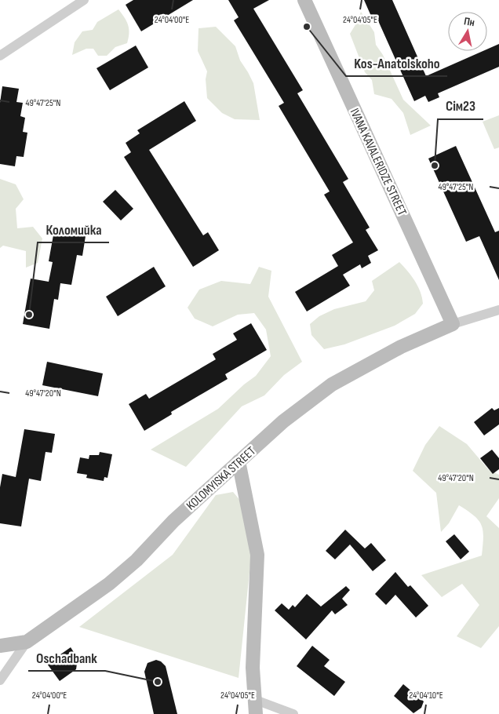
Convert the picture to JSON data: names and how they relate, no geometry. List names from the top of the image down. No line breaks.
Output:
{"streets":{"street":["IVANA KAVALERIDZE STREET","KOLOMYISKA STREET"]},"crossings":[["IVANA KAVALERIDZE STREET","KOLOMYISKA STREET"]],"places":["Kos-Anatolskoho","Сім23","Коломийка","Oschadbank"],"north":"top","coordinates":["24°04'00\"E","24°04'05\"E","49°47'25\"N","49°47'20\"N","24°04'10\"E"]}
